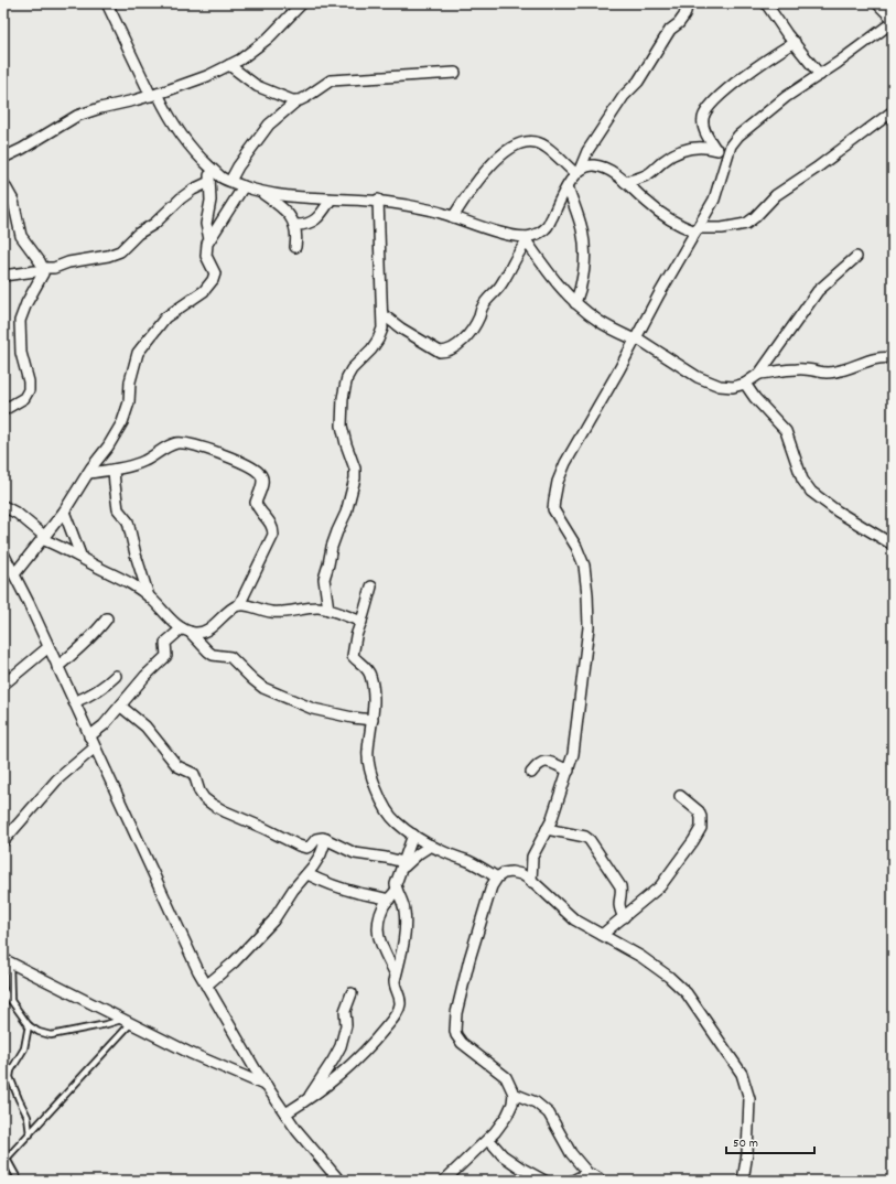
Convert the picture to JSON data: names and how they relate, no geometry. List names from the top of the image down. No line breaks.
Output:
{"scale_bar":"50 m"}
